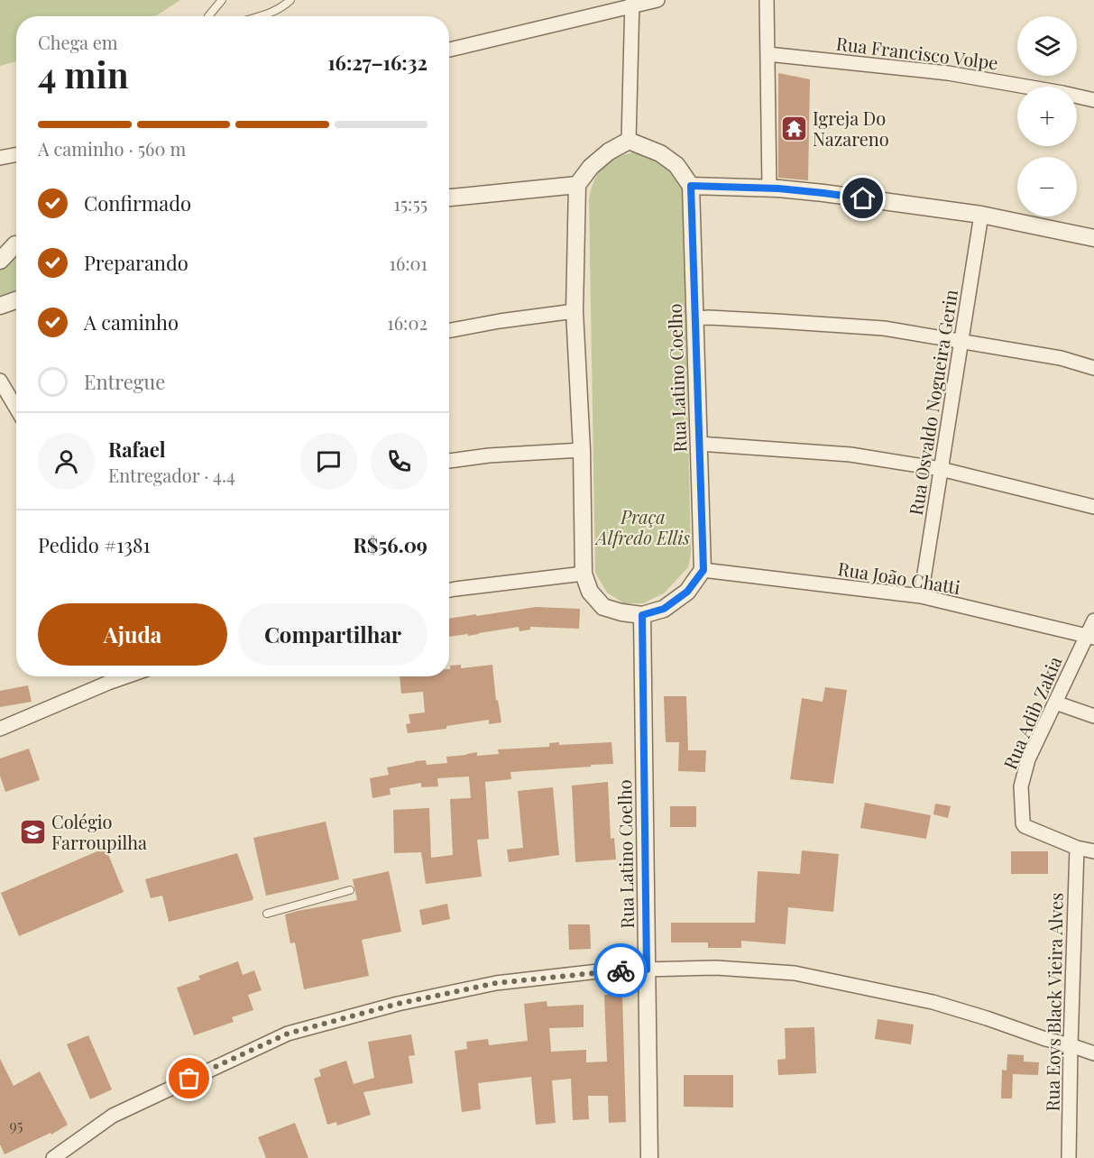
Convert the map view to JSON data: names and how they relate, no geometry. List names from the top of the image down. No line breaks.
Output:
{"streets":{"street":["Rua Francisco Volpe","Rua Latino Coelho","Rua Osvaldo Nogueira Gerin","Rua João Chatti","Rua Adib Zakia","Rua Eoys Black Vieira Alves"]},"crossings":[["Rua Latino Coelho","Rua João Chatti"],["Rua Osvaldo Nogueira Gerin","Rua João Chatti"],["Rua João Chatti","Rua Adib Zakia"],["Rua Adib Zakia","Rua Eoys Black Vieira Alves"]],"parks":["Praça Alfredo Ellis"],"places":{"temple":["Igreja Do Nazareno"],"school or university":["Colégio Farroupilha"]},"house_numbers":["95"],"page":{"map_buttons":["+","−"],"heading":["4 min","Chega em","16:27–16:32"],"panel":["Rafael","Entregador · 4.4","Pedido #1381","R$56.09"],"bar":"A caminho · 560 m","list":[["Confirmado","15:55"],["Preparando","16:01"],["A caminho","16:02"],"Entregue"],"buttons":["Ajuda","Compartilhar"]}}
